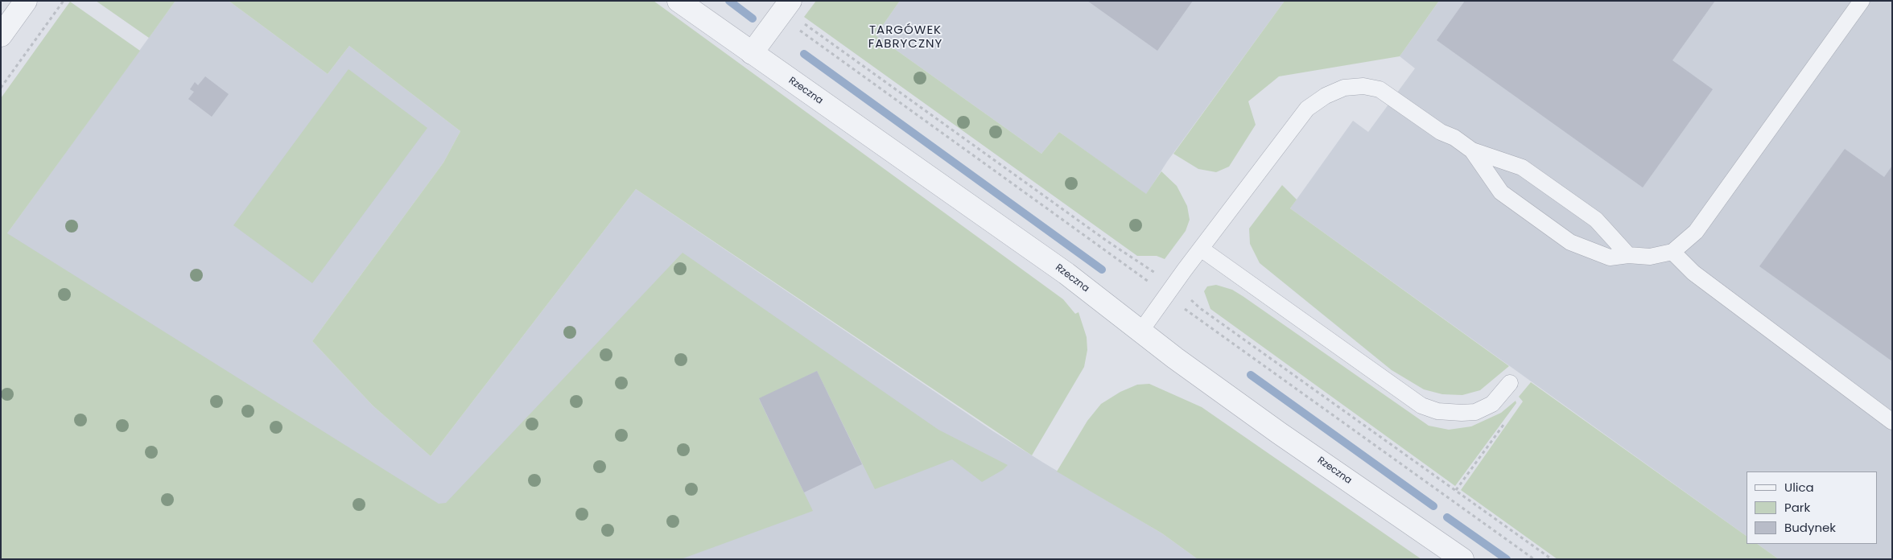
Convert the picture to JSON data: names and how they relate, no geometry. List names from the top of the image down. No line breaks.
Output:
{"streets":{"street":["Rzeczna"]},"districts":["TARGÓWEK FABRYCZNY"],"legend":["Ulica","Park","Budynek"]}
